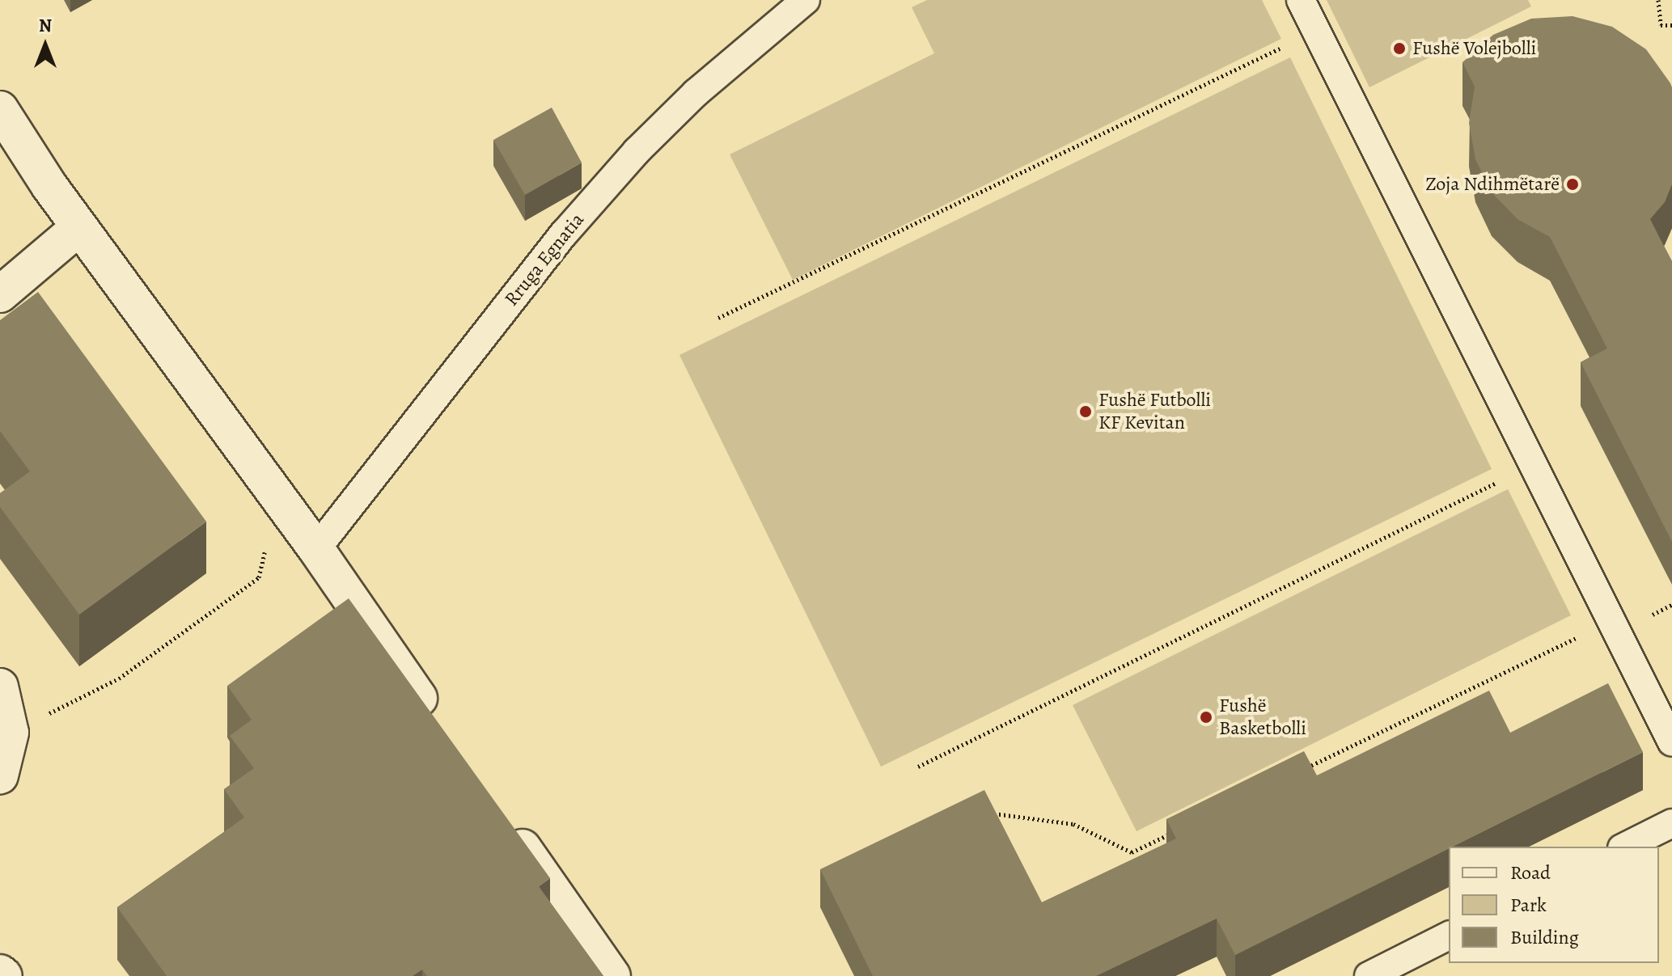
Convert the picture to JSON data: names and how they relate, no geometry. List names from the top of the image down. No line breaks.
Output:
{"streets":{"lane":["Rruga Egnatia"]},"places":["Fushë Volejbolli","Zoja Ndihmëtarë","Fushë Futbolli KF Kevitan","Fushë Basketbolli"],"legend":["Road","Park","Building"],"north":"top"}
